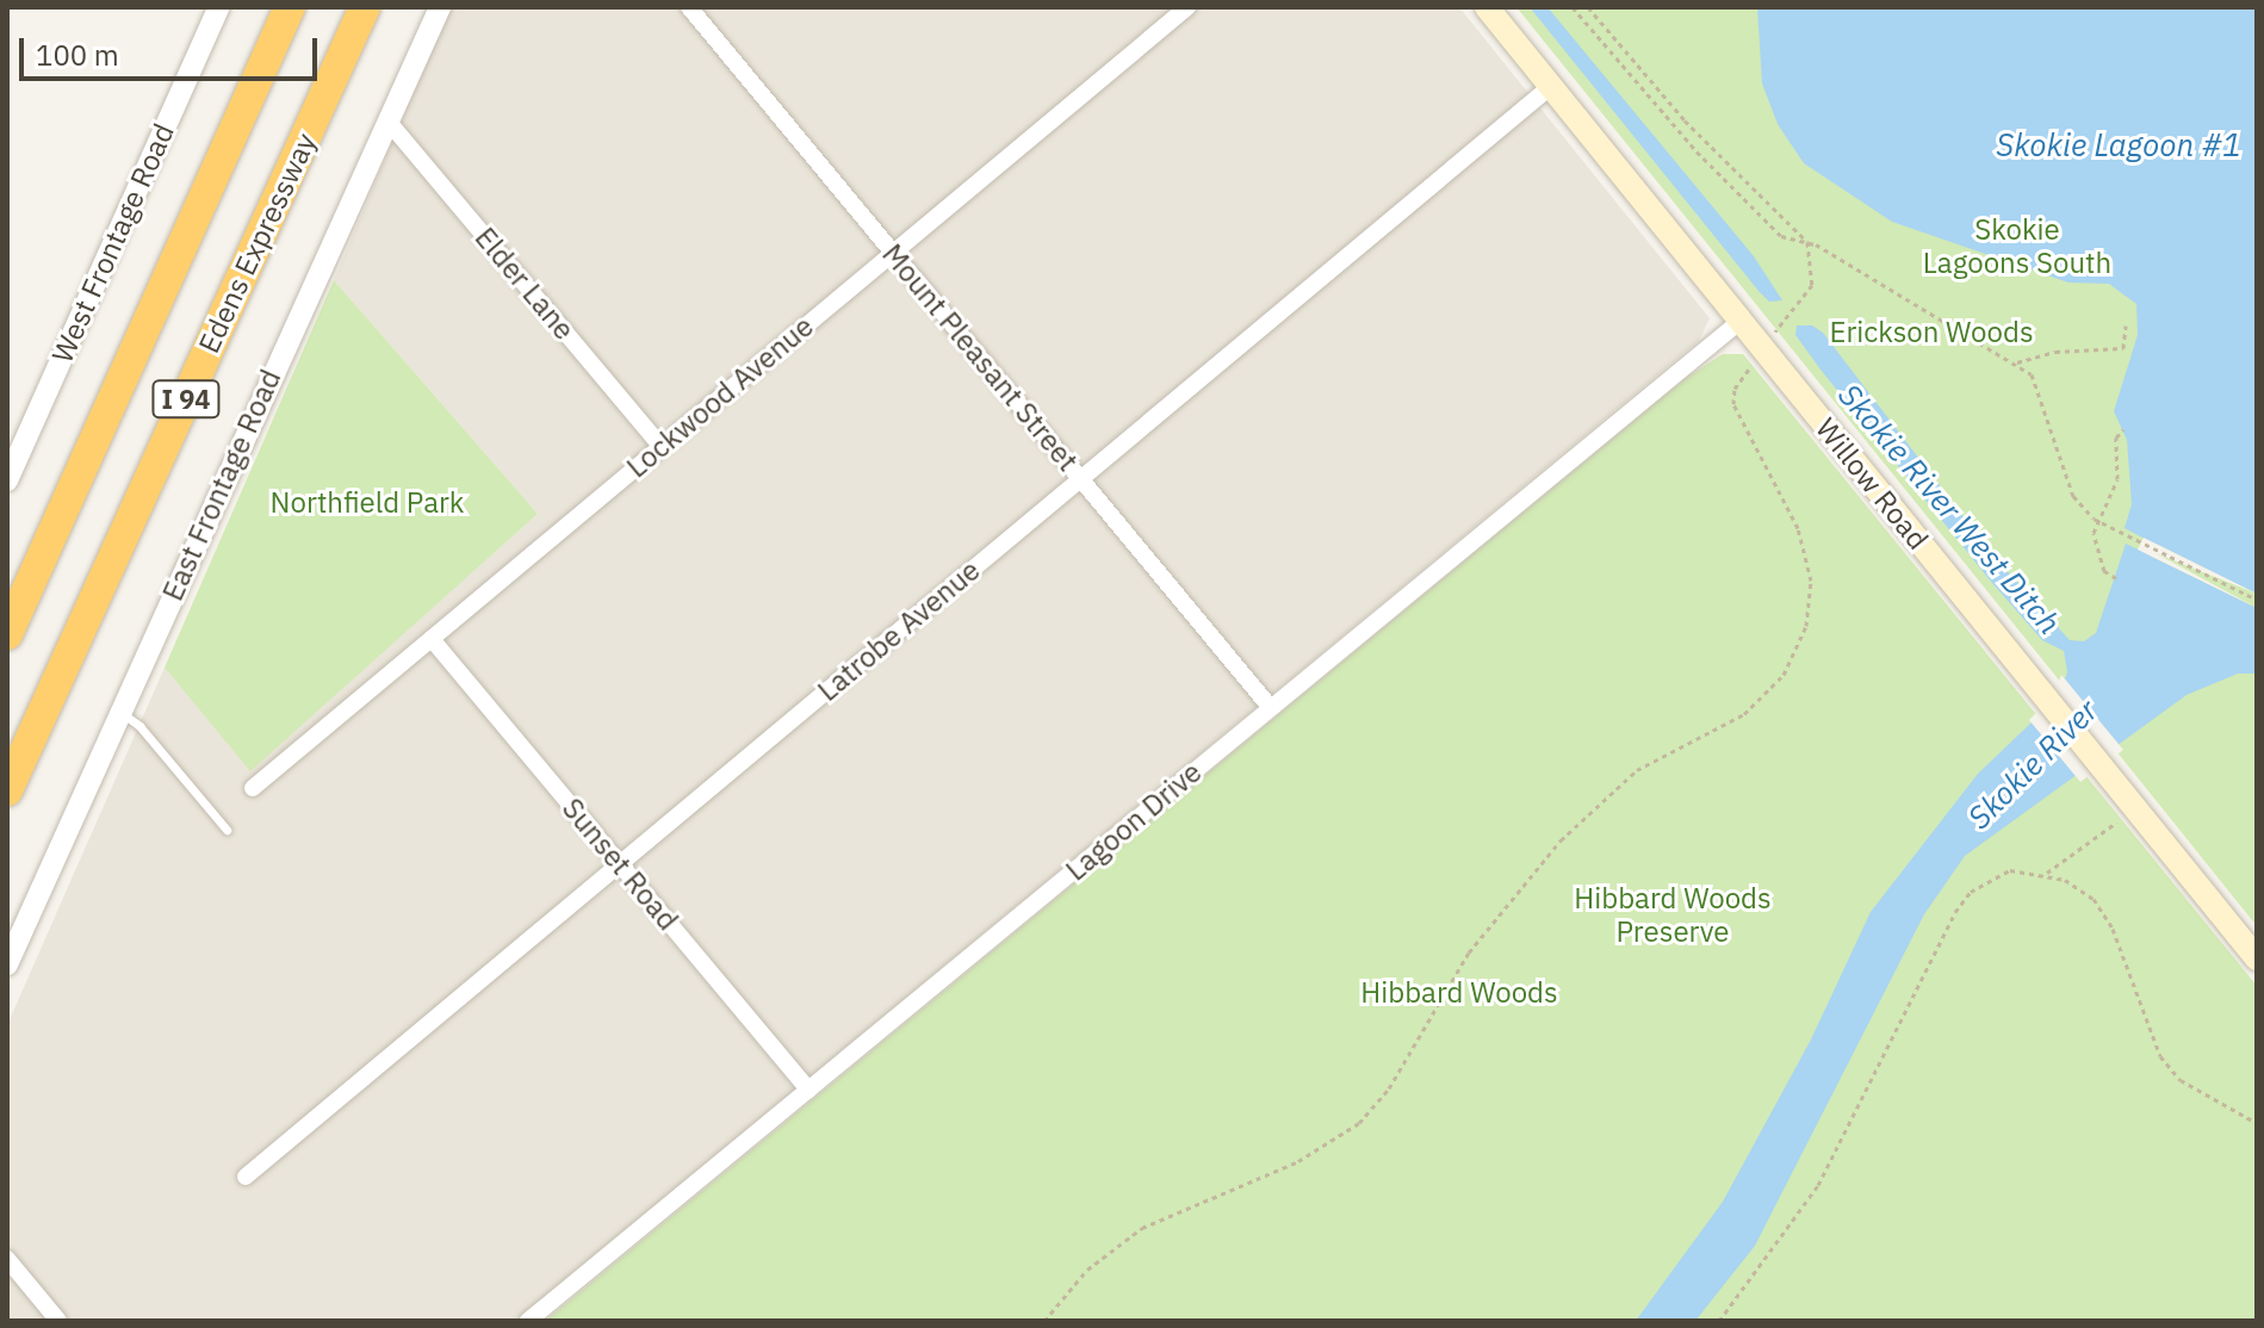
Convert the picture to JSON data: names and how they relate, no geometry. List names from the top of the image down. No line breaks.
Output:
{"streets":{"highway":["Edens Expressway","I 94"],"main road":["Willow Road"],"street":["West Frontage Road","Elder Lane","Mount Pleasant Street","Lockwood Avenue","East Frontage Road","Latrobe Avenue","Lagoon Drive","Sunset Road"]},"crossings":[["Elder Lane","Lockwood Avenue"],["Elder Lane","East Frontage Road"],["Mount Pleasant Street","Lockwood Avenue"],["Mount Pleasant Street","Latrobe Avenue"],["Mount Pleasant Street","Lagoon Drive"],["Lockwood Avenue","Sunset Road"],["Willow Road","Latrobe Avenue"],["Willow Road","Lagoon Drive"],["Latrobe Avenue","Sunset Road"],["Lagoon Drive","Sunset Road"]],"water":["Skokie Lagoon #1","Skokie River West Ditch","Skokie River"],"parks":["Skokie Lagoons South","Erickson Woods","Northfield Park","Hibbard Woods Preserve","Hibbard Woods"],"scale_bar":"100 m"}
